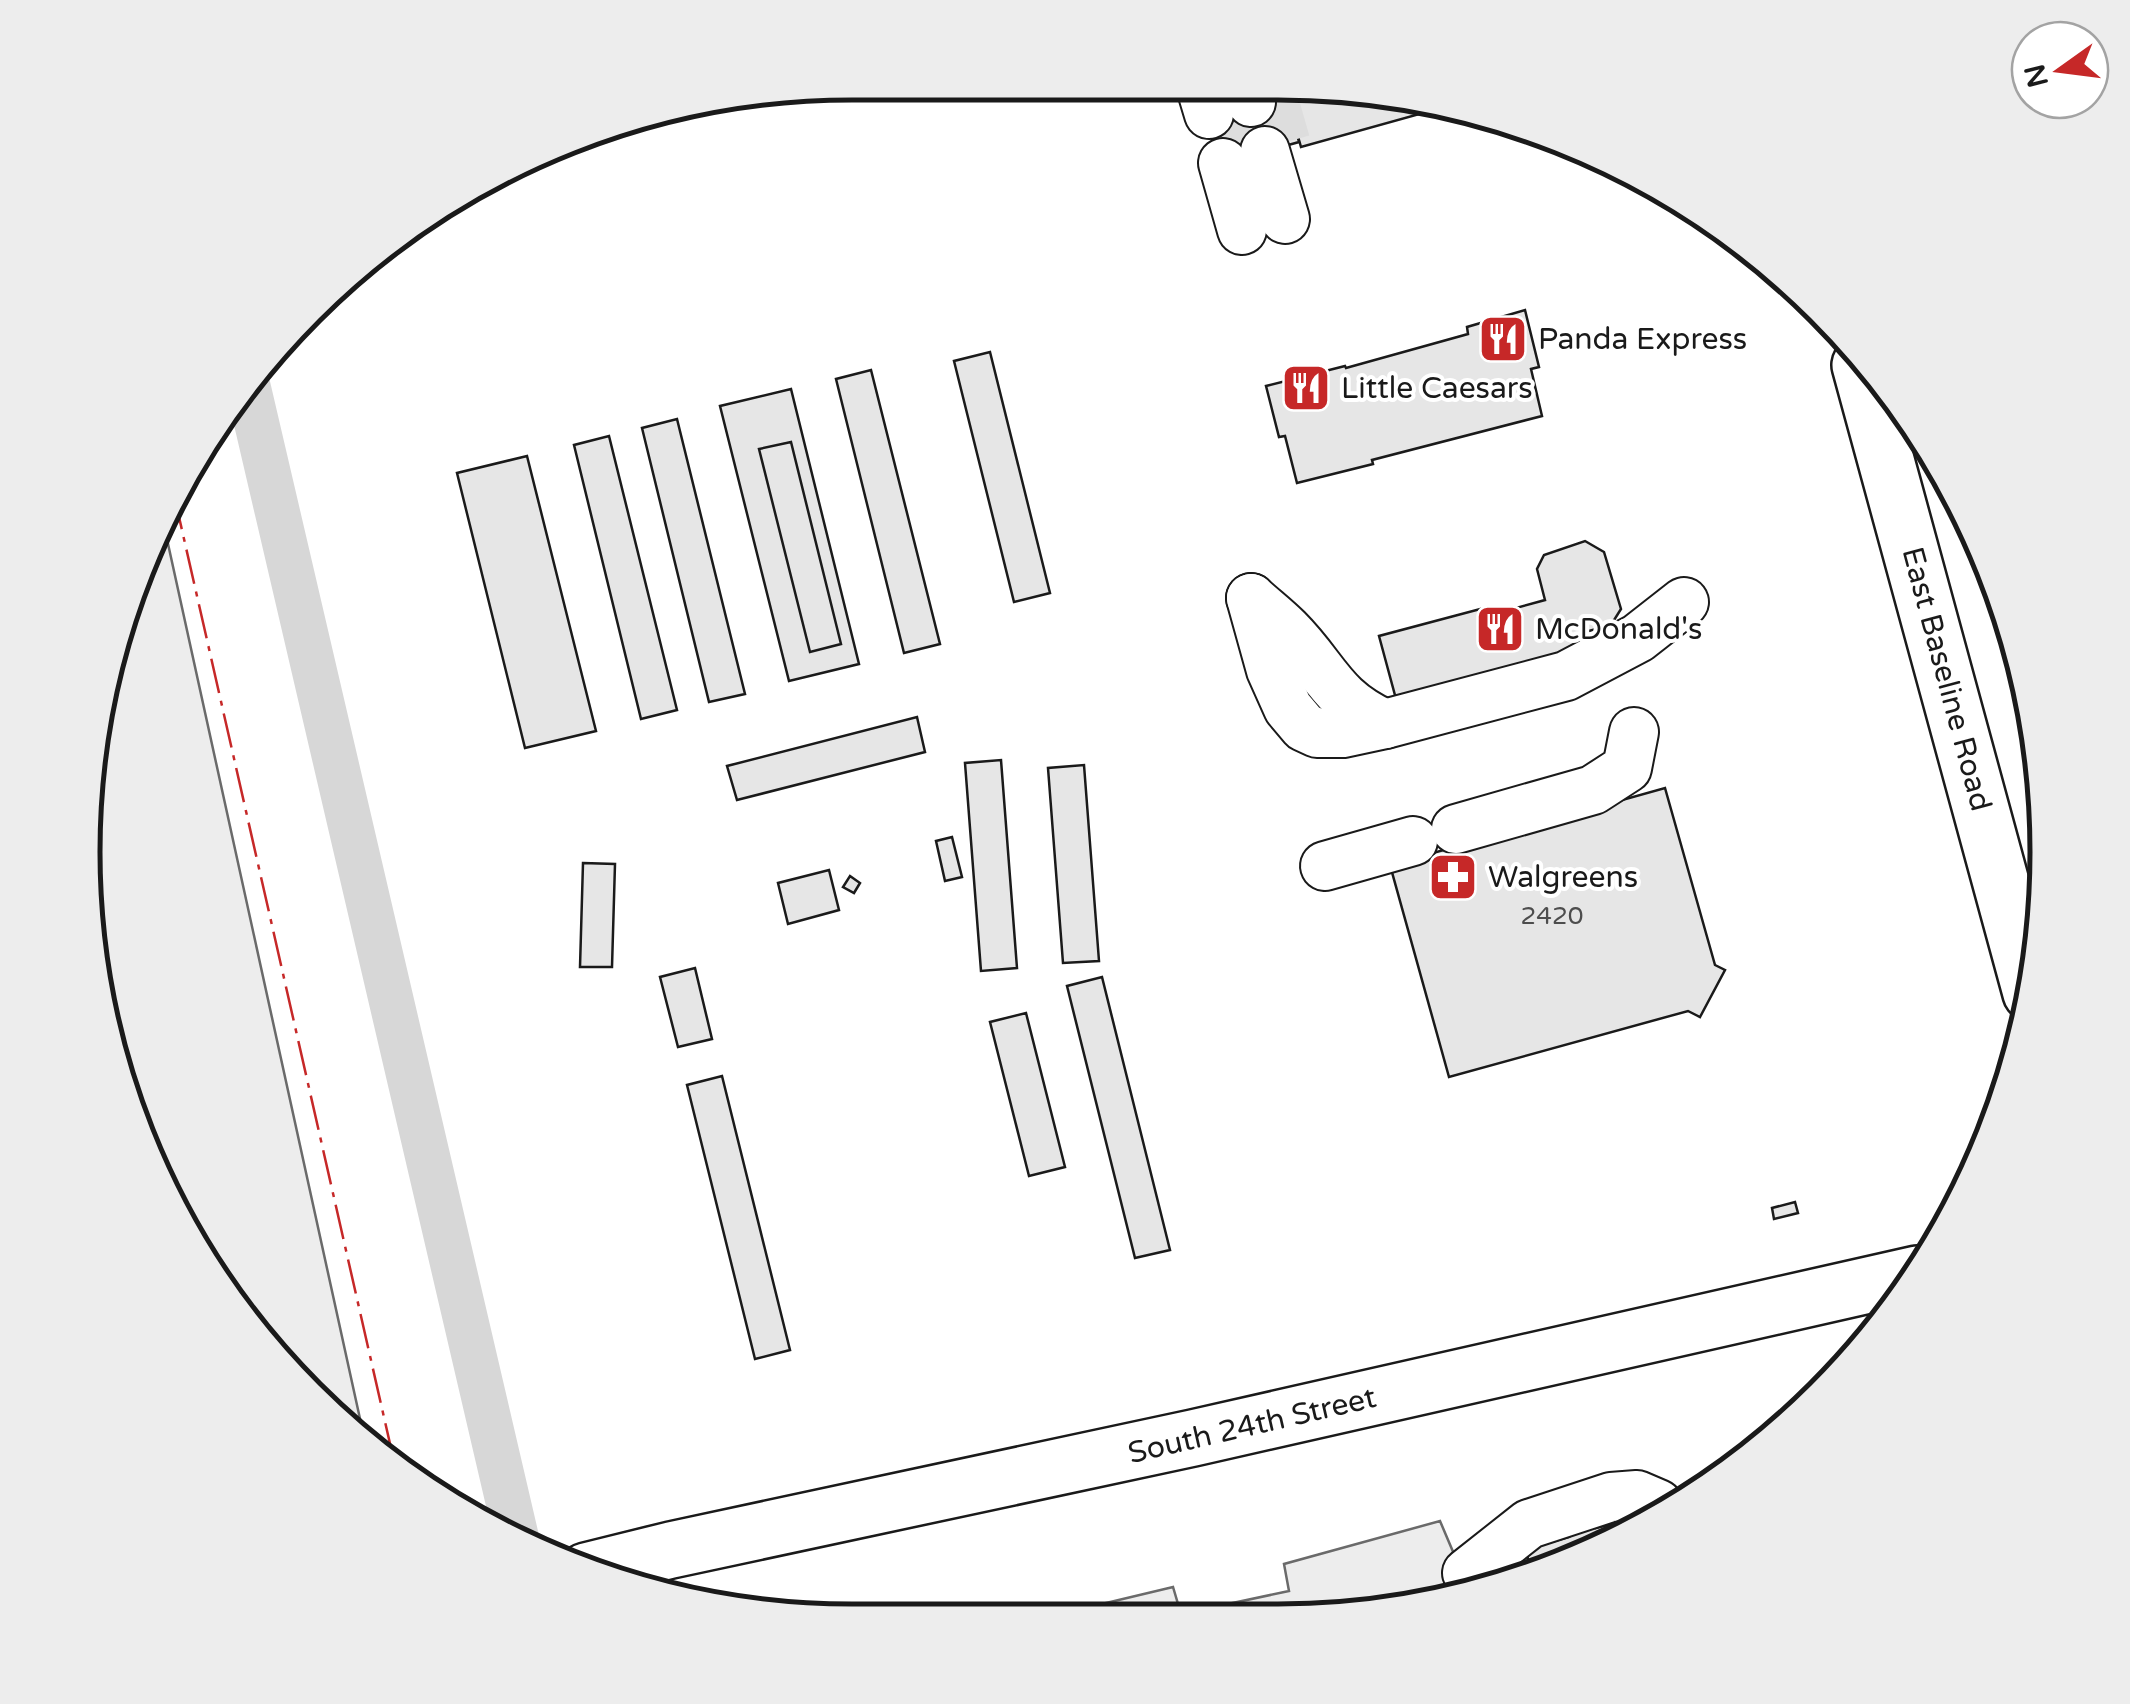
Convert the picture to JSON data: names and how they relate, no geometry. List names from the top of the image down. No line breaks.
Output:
{"streets":{"main road":["East Baseline Road","South 24th Street"]},"places":{"restaurant":["Panda Express","Little Caesars","McDonald's"],"pharmacy":["Walgreens"]},"house_numbers":["2420"],"north":"left"}
